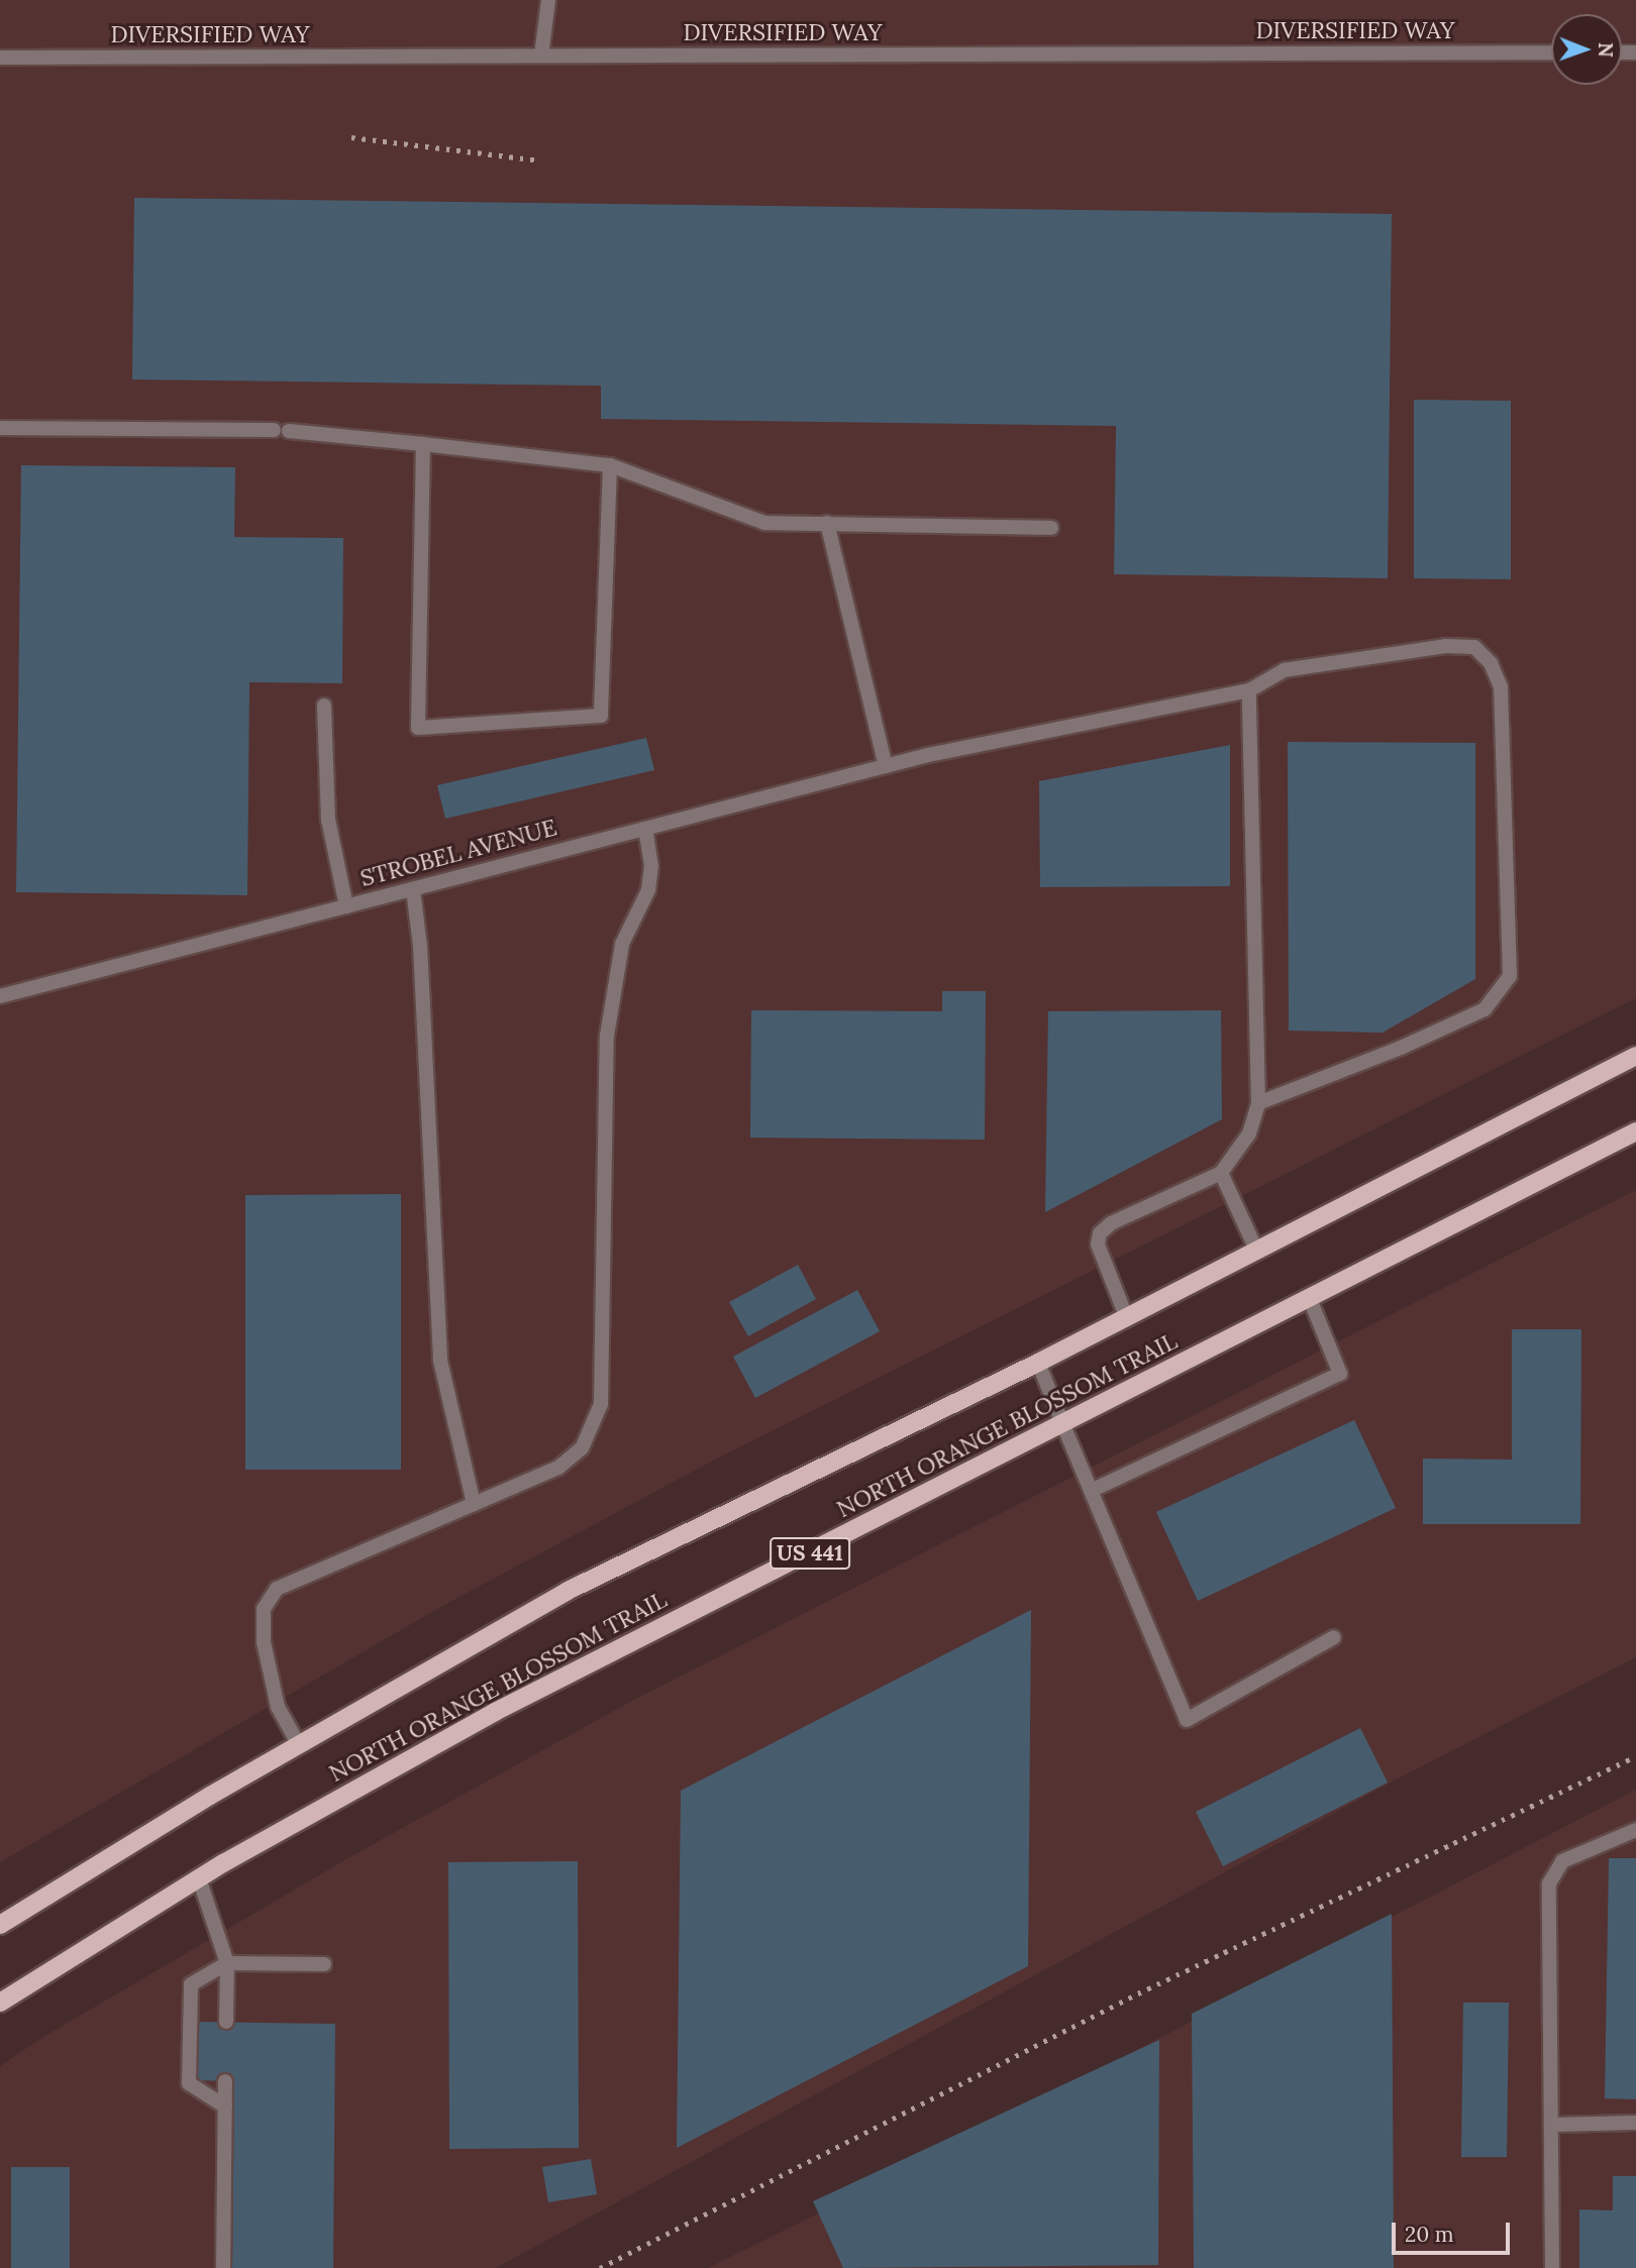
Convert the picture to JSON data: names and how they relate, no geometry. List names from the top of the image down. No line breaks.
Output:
{"streets":{"main road":["NORTH ORANGE BLOSSOM TRAIL","US 441"],"street":["DIVERSIFIED WAY","STROBEL AVENUE"]},"scale_bar":"20 m","north":"right"}
